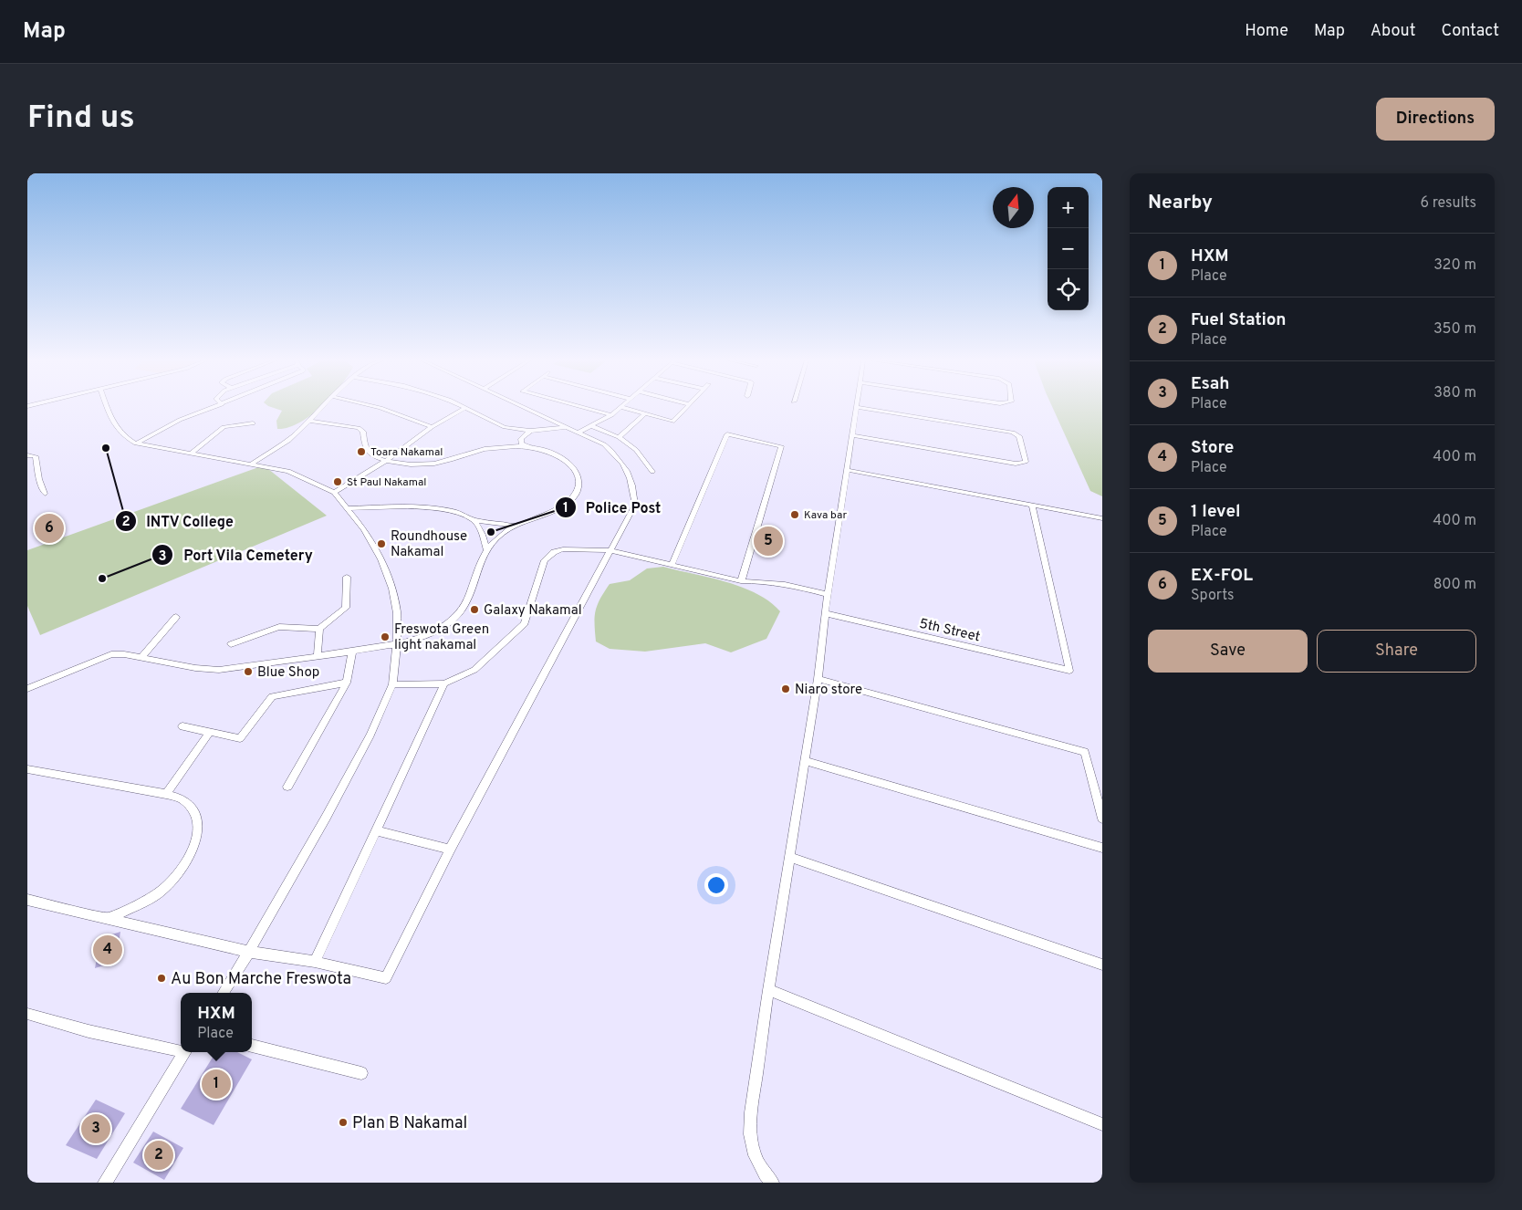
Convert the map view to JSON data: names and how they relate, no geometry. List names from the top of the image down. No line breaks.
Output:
{"streets":{"street":["5th Street"]},"places":["INTV College","Toara Nakamal","St Paul Nakamal","Kava bar","Police Post","Roundhouse Nakamal","Port Vila Cemetery","Galaxy Nakamal","Freswota Green light nakamal","Blue Shop","Niaro store","Au Bon Marche Freswota","Plan B Nakamal"],"north":"top","page":{"header":"Map","nav":["Home","Map","About","Contact"],"buttons":["Directions",["Save","Share"]],"title":"Find us","heading":["Nearby","6 results"],"map_buttons":["+","−"],"list":[{"mark":"1","name":"HXM","note":"Place","value":"320 m"},{"mark":"2","name":"Fuel Station","note":"Place","value":"350 m"},{"mark":"3","name":"Esah","note":"Place","value":"380 m"},{"mark":"4","name":"Store","note":"Place","value":"400 m"},{"mark":"5","name":"1 level","note":"Place","value":"400 m"},{"mark":"6","name":"EX-FOL","note":"Sports","value":"800 m"}],"pins":["6","5","4","1","3","2"],"popup":["HXM","Place"]}}
